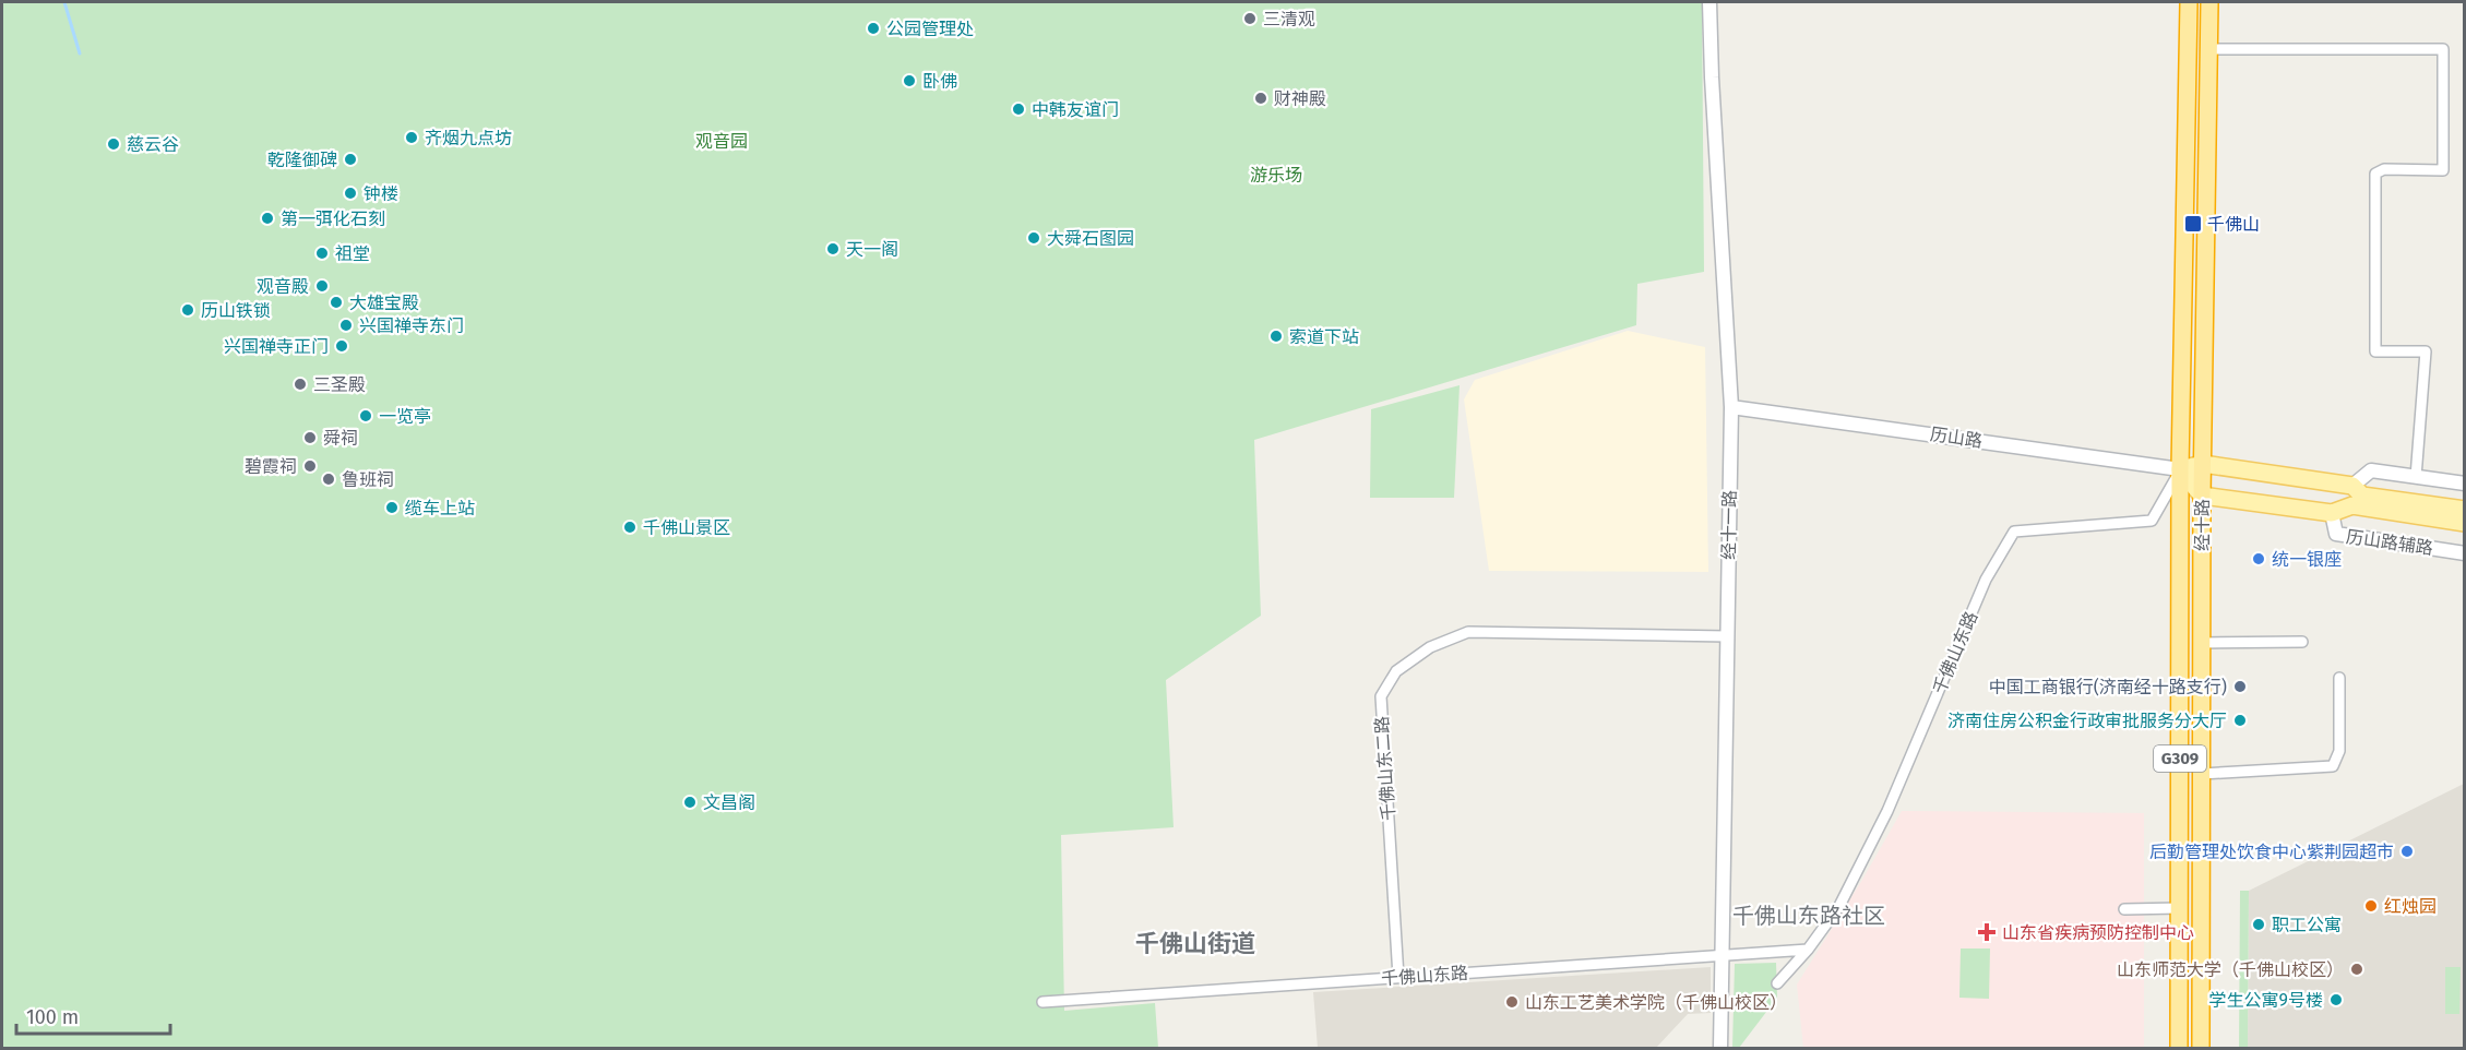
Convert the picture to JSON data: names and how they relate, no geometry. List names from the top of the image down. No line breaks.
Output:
{"streets":{"highway":["经十路","G309"],"main road":["历山路"],"street":["经十一路","历山路辅路","千佛山东路","千佛山东二路"]},"crossings":[["历山路","经十一路"],["历山路","经十路"],["历山路","千佛山东路"],["经十一路","千佛山东路"],["经十一路","千佛山东二路"],["经十路","千佛山东路"],["千佛山东路","千佛山东二路"]],"districts":["千佛山东路社区","千佛山街道"],"parks":["观音园","游乐场"],"places":{"other":["三清观","公园管理处","卧佛","财神殿","中韩友谊门","齐烟九点坊","慈云谷","乾隆御碑","钟楼","第一弭化石刻","大舜石图园","天一阁","祖堂","观音殿","大雄宝殿","历山铁锁","兴国禅寺东门","索道下站","兴国禅寺正门","三圣殿","一览亭","舜祠","碧霞祠","鲁班祠","缆车上站","千佛山景区","统一银座","中国工商银行(济南经十路支行)","济南住房公积金行政审批服务分大厅","文昌阁","后勤管理处饮食中心紫荆园超市","红烛园","职工公寓","山东师范大学（千佛山校区）","学生公寓9号楼","山东工艺美术学院（千佛山校区）"],"transit":["千佛山"],"health":["山东省疾病预防控制中心"]},"scale_bar":"100 m"}
